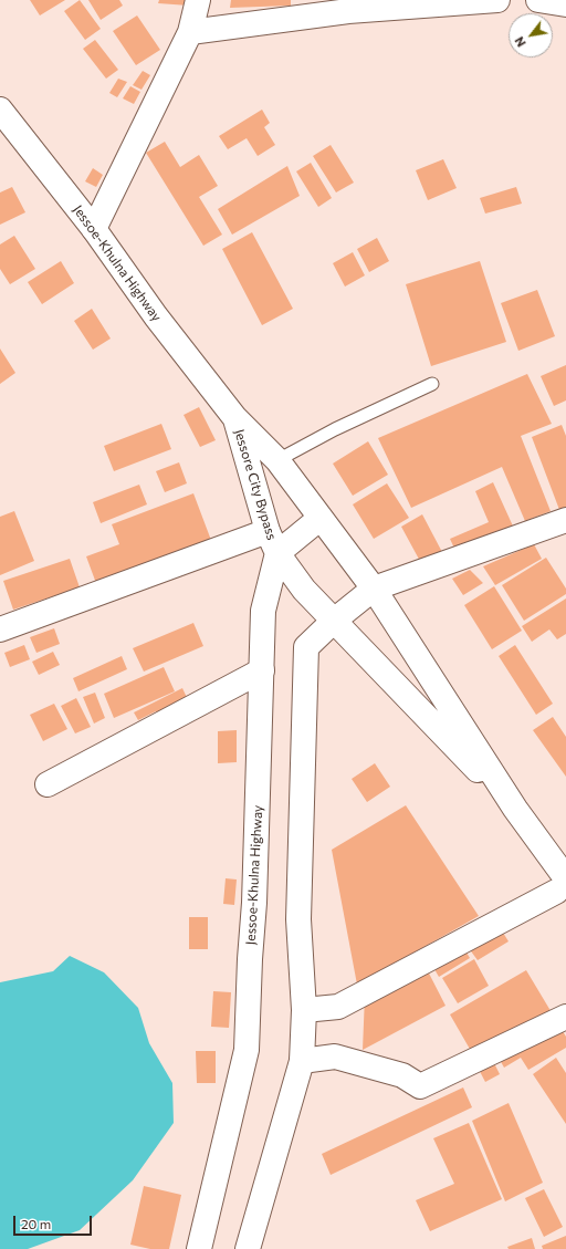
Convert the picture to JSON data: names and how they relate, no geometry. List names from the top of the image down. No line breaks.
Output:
{"streets":{"main road":["Jessoe-Khulna Highway","Jessore City Bypass"]},"crossings":[["Jessoe-Khulna Highway","Jessore City Bypass"]],"scale_bar":"20 m","north":"bottom left"}
